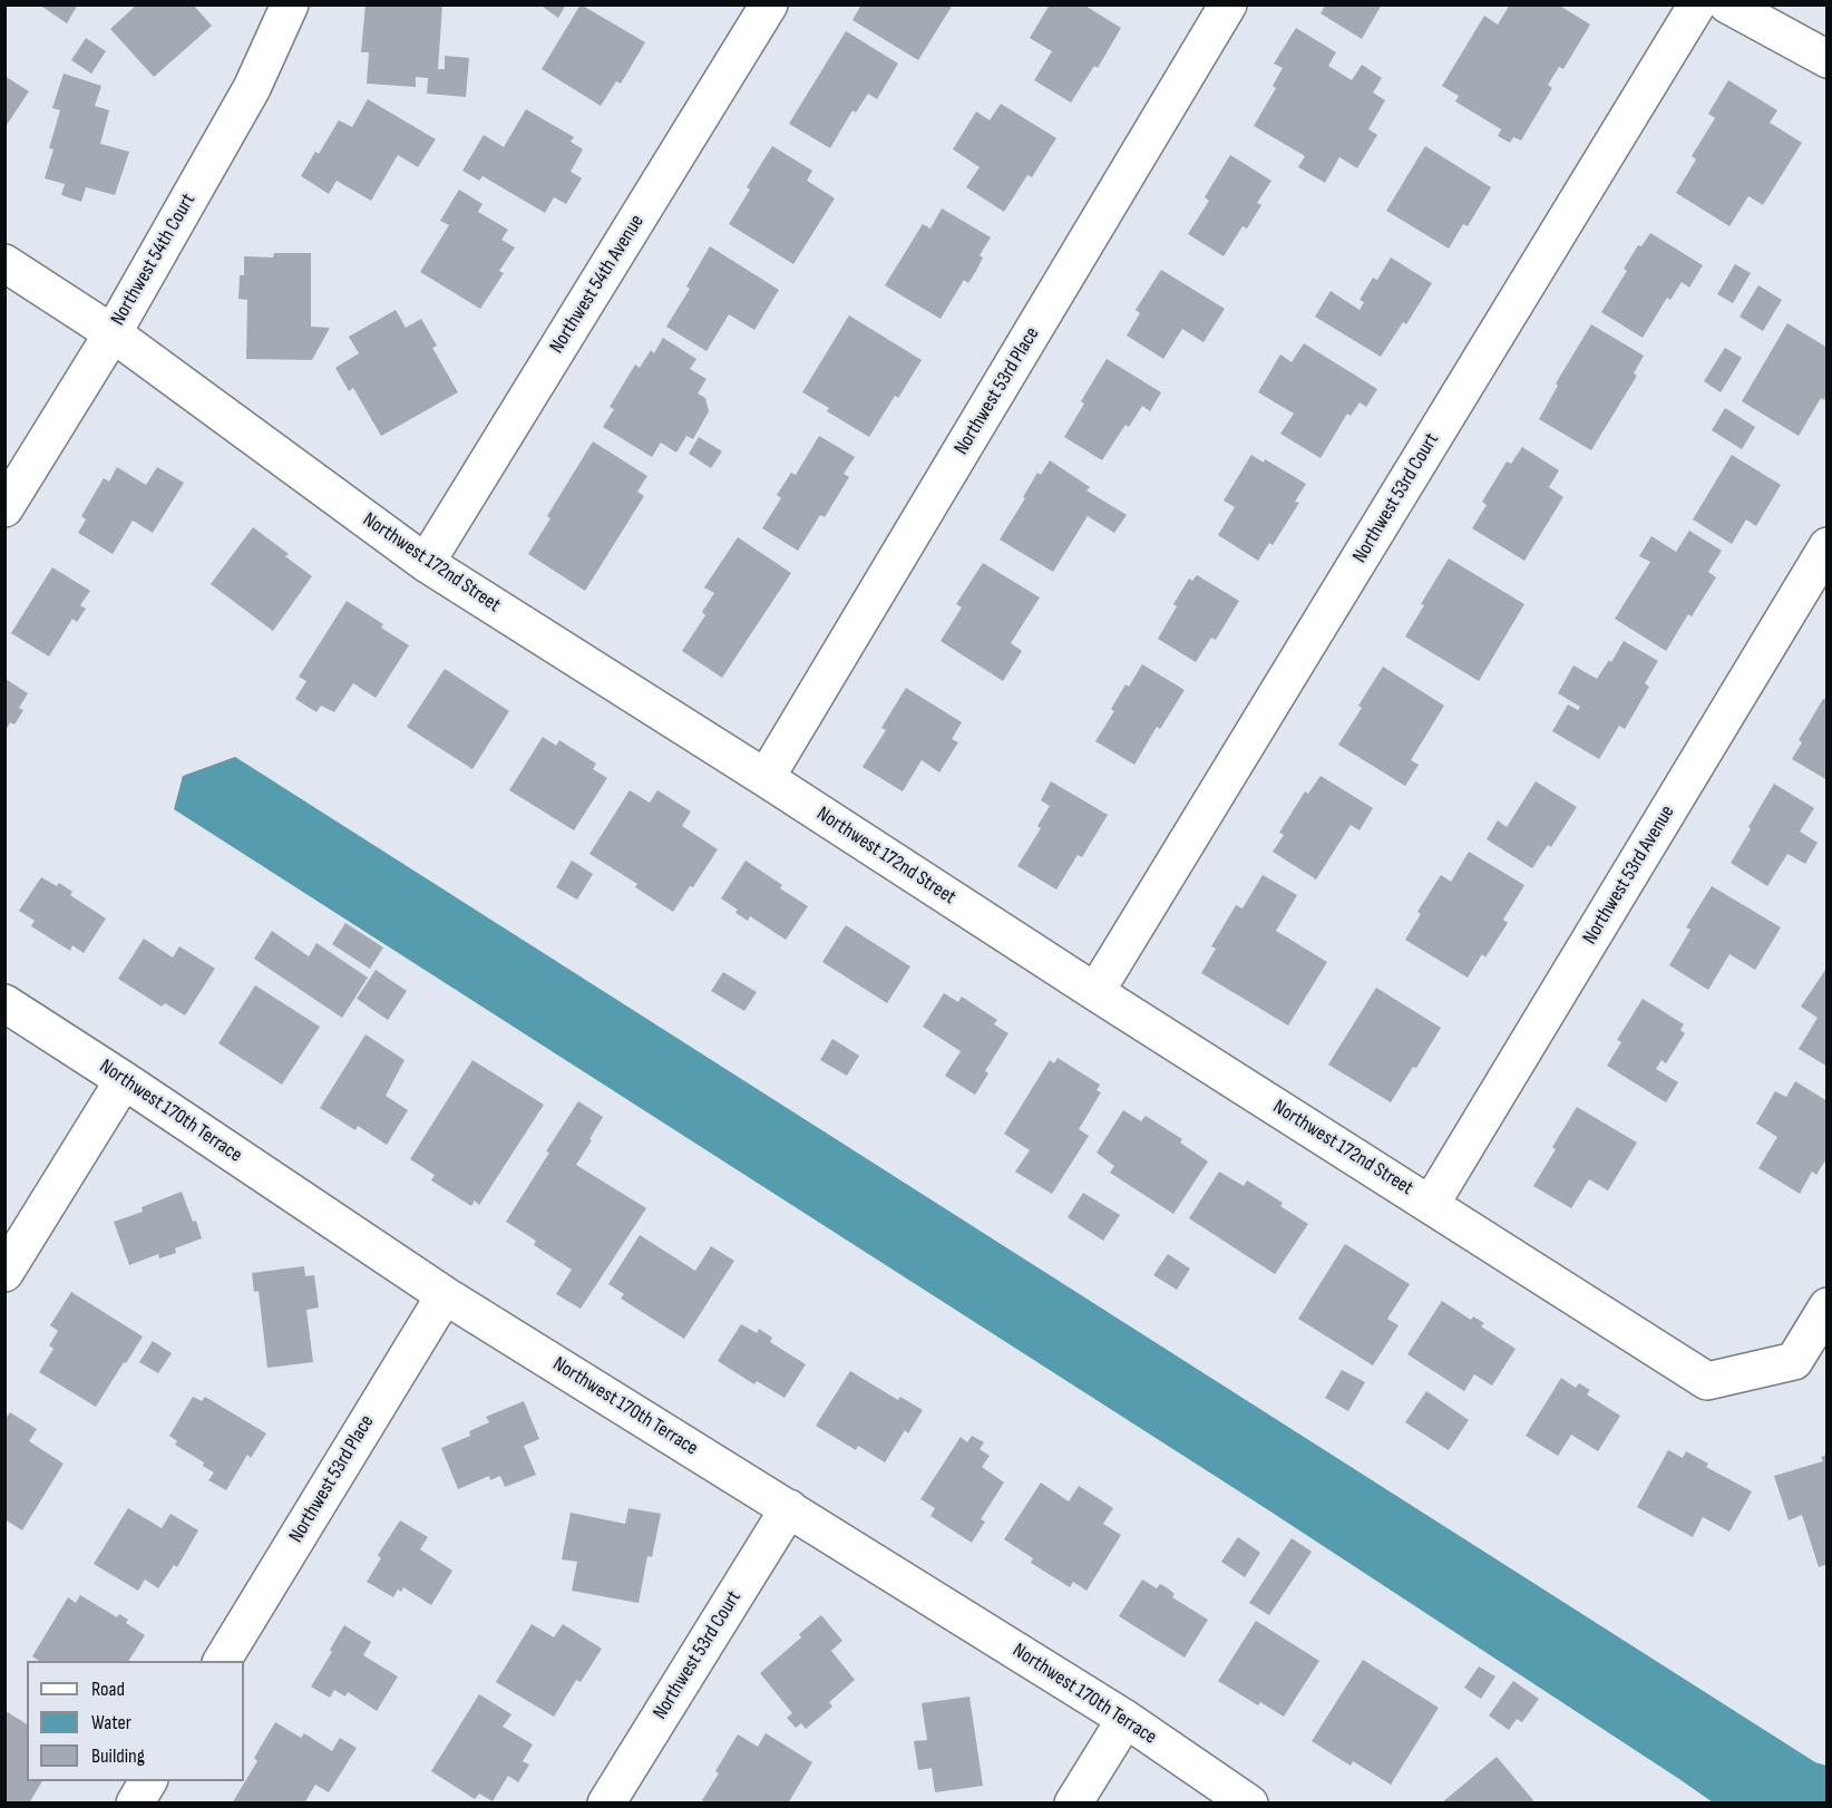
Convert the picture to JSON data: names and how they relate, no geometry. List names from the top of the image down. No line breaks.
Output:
{"streets":{"street":["Northwest 54th Court","Northwest 54th Avenue","Northwest 53rd Place","Northwest 53rd Court","Northwest 172nd Street","Northwest 53rd Avenue","Northwest 170th Terrace"]},"crossings":[["Northwest 54th Court","Northwest 172nd Street"],["Northwest 54th Avenue","Northwest 172nd Street"],["Northwest 53rd Place","Northwest 172nd Street"],["Northwest 53rd Place","Northwest 170th Terrace"],["Northwest 53rd Court","Northwest 172nd Street"],["Northwest 53rd Court","Northwest 170th Terrace"],["Northwest 172nd Street","Northwest 53rd Avenue"]],"legend":["Road","Water","Building"]}
